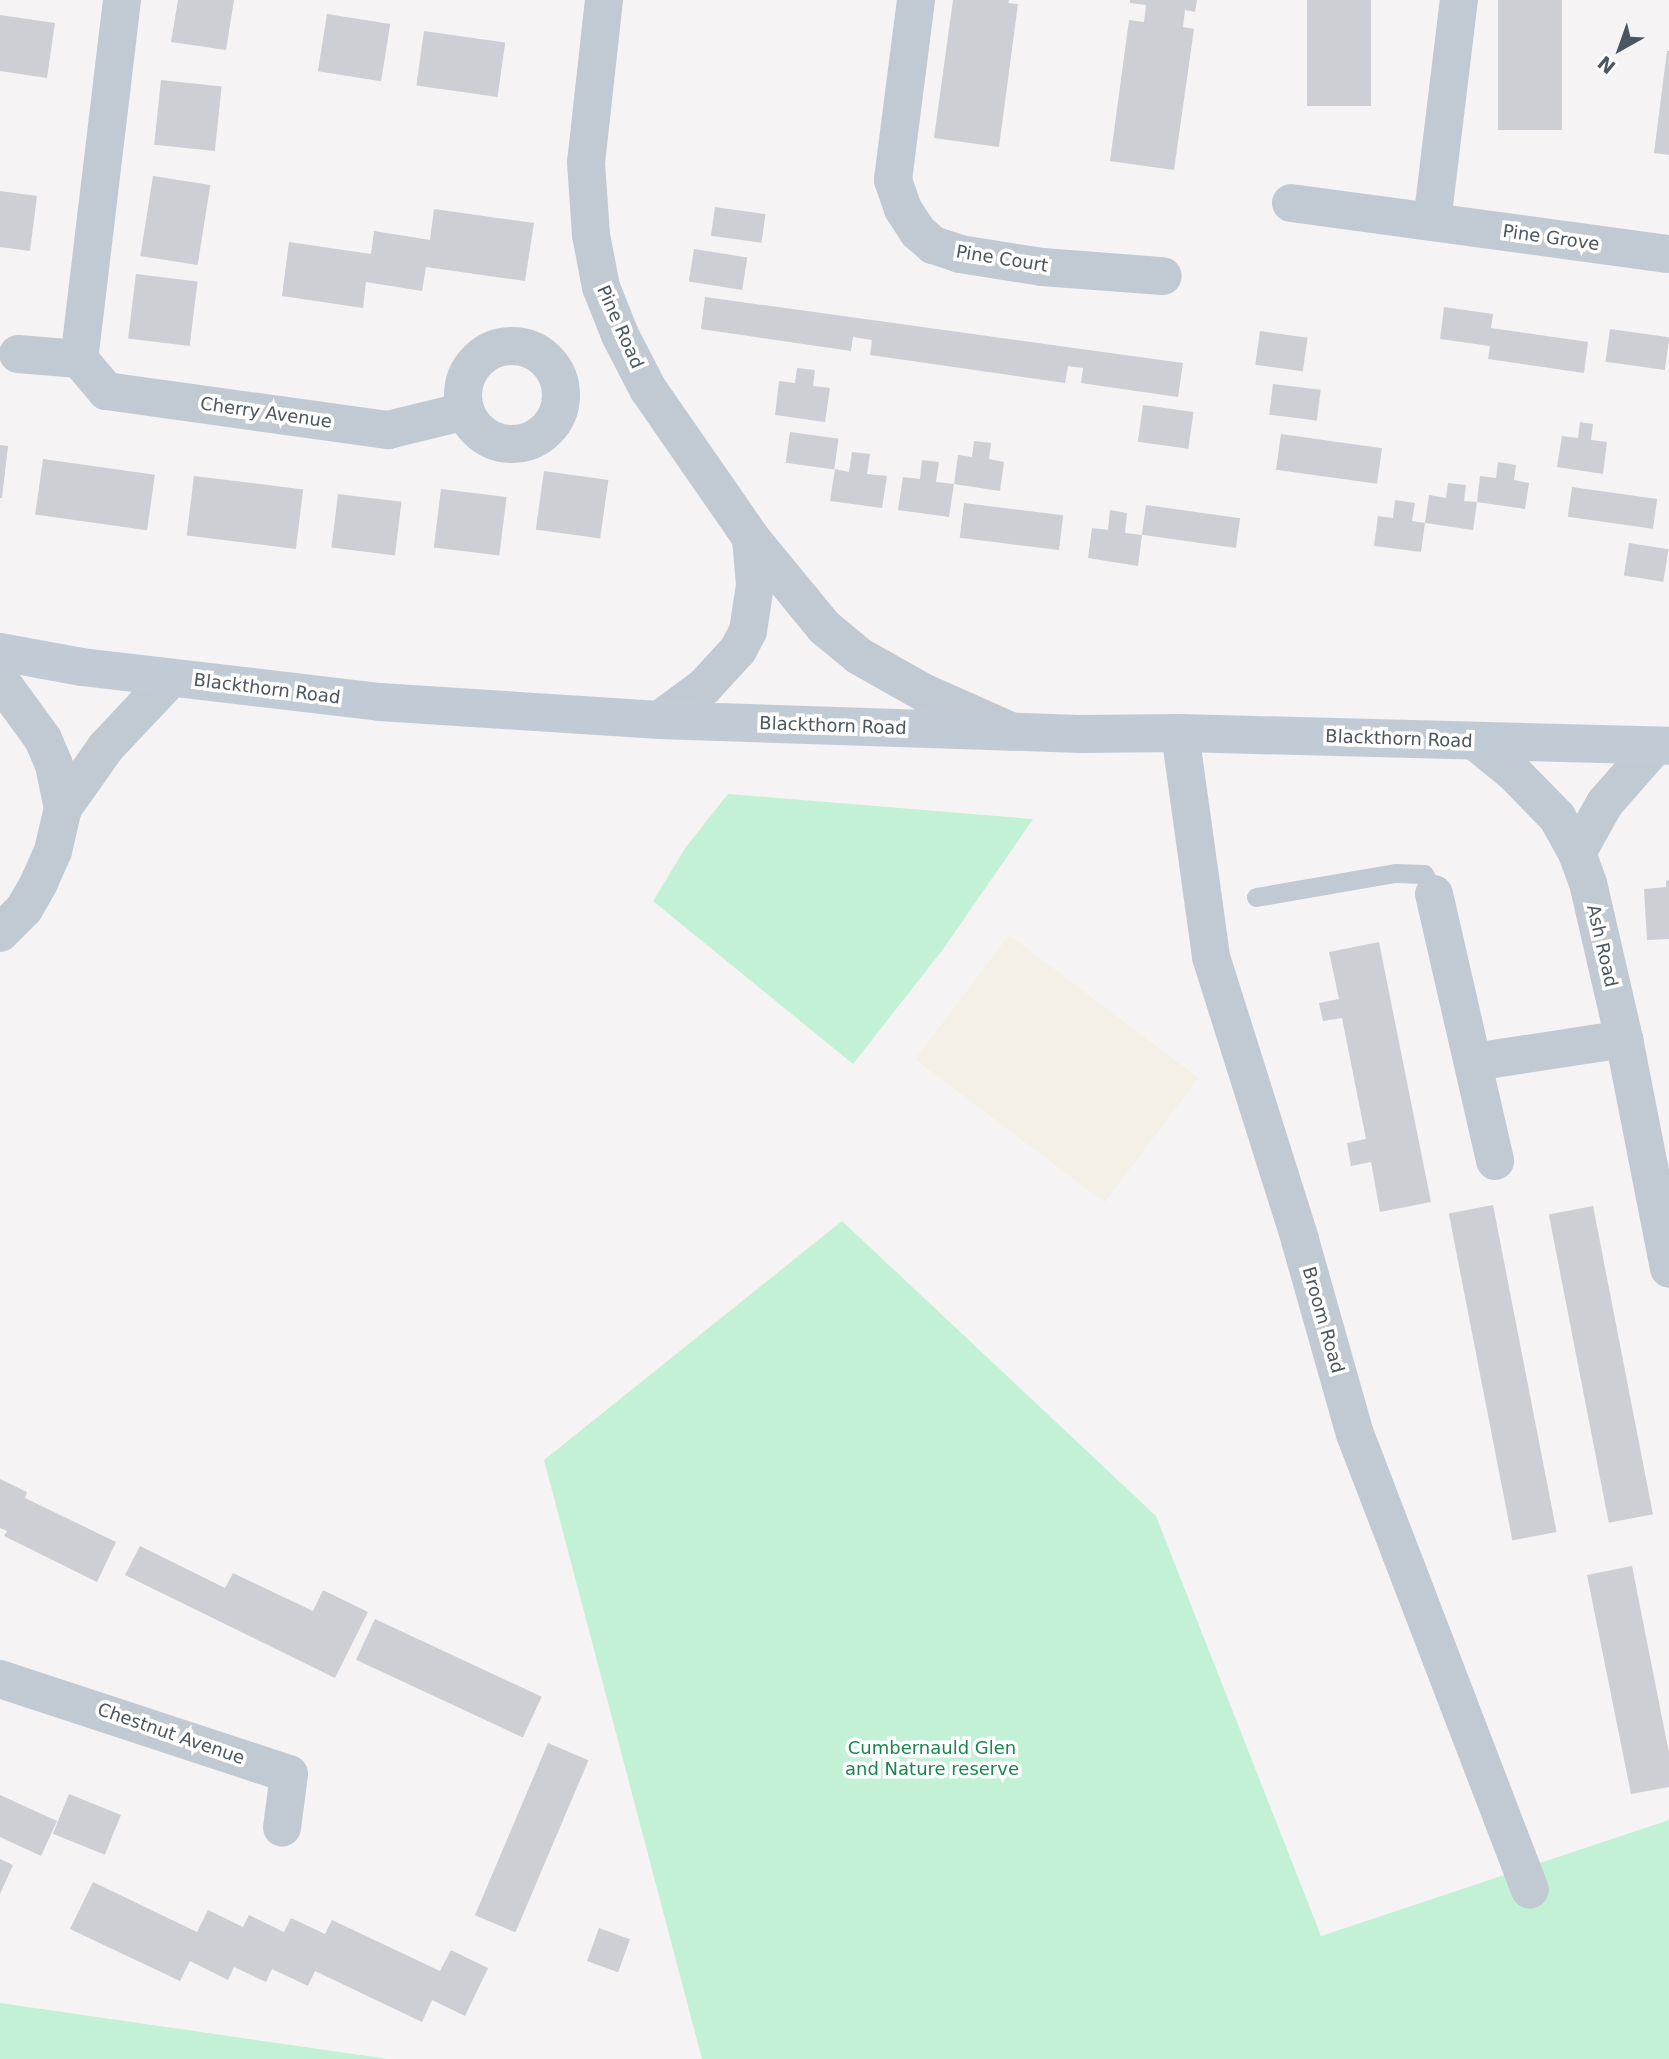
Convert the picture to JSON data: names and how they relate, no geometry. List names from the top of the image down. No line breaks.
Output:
{"streets":{"street":["Pine Grove","Pine Court","Pine Road","Cherry Avenue","Blackthorn Road","Ash Road","Broom Road","Chestnut Avenue"]},"crossings":[["Pine Road","Blackthorn Road"],["Blackthorn Road","Ash Road"],["Blackthorn Road","Broom Road"]],"parks":["Cumbernauld Glen and Nature reserve"],"north":"bottom left"}
